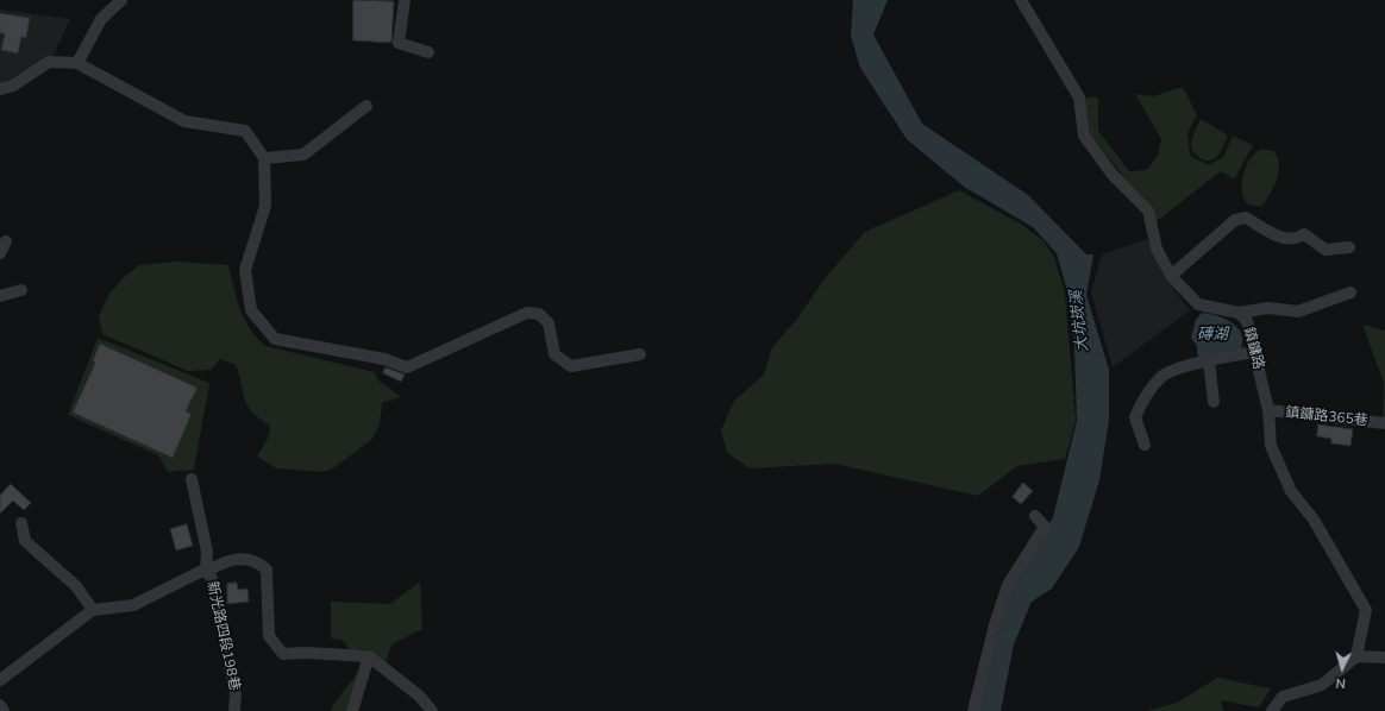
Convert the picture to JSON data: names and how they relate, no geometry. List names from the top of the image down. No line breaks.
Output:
{"streets":{"street":["鎮鏞路","鎮鏞路365巷","新光路四段198巷"]},"crossings":[["鎮鏞路","鎮鏞路365巷"]],"water":["大坑崁溪","磚湖"],"north":"bottom"}
